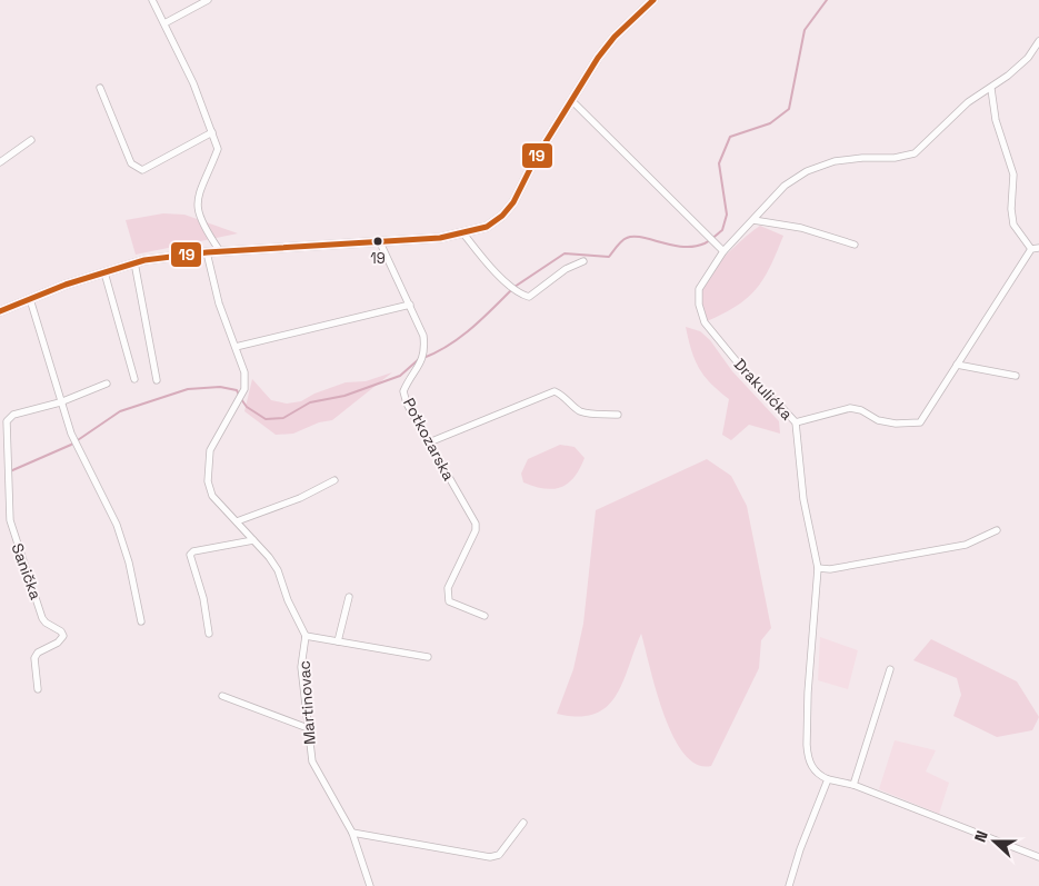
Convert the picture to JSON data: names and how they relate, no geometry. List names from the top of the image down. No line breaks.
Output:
{"streets":{"street":["Drakulićka","Potkozarska","Sanička","Martinovac"]},"places":["19"],"lines":["transit line 19"],"north":"left"}
